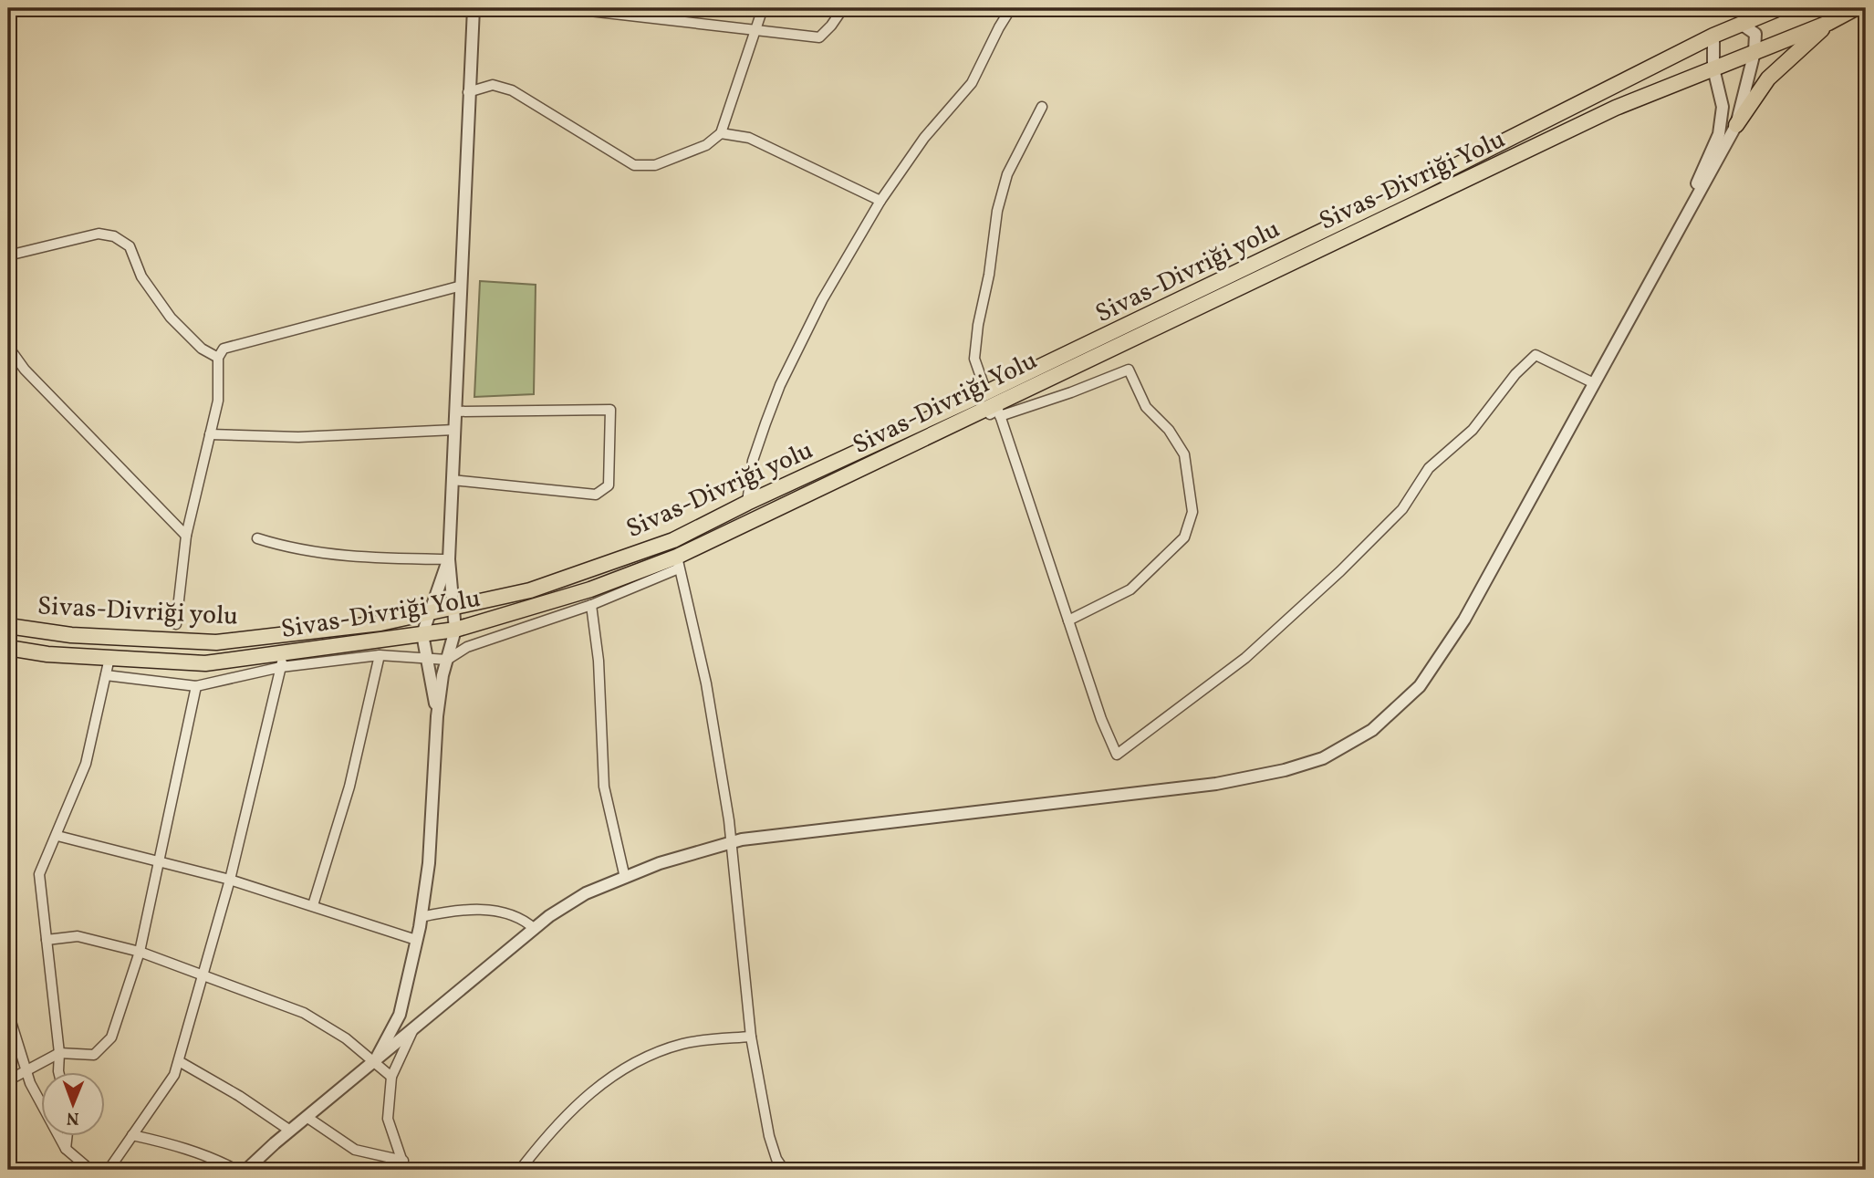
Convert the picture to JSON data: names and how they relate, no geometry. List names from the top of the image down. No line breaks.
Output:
{"streets":{"main road":["Sivas-Divriği Yolu","Sivas-Divriği yolu"]},"north":"bottom"}
